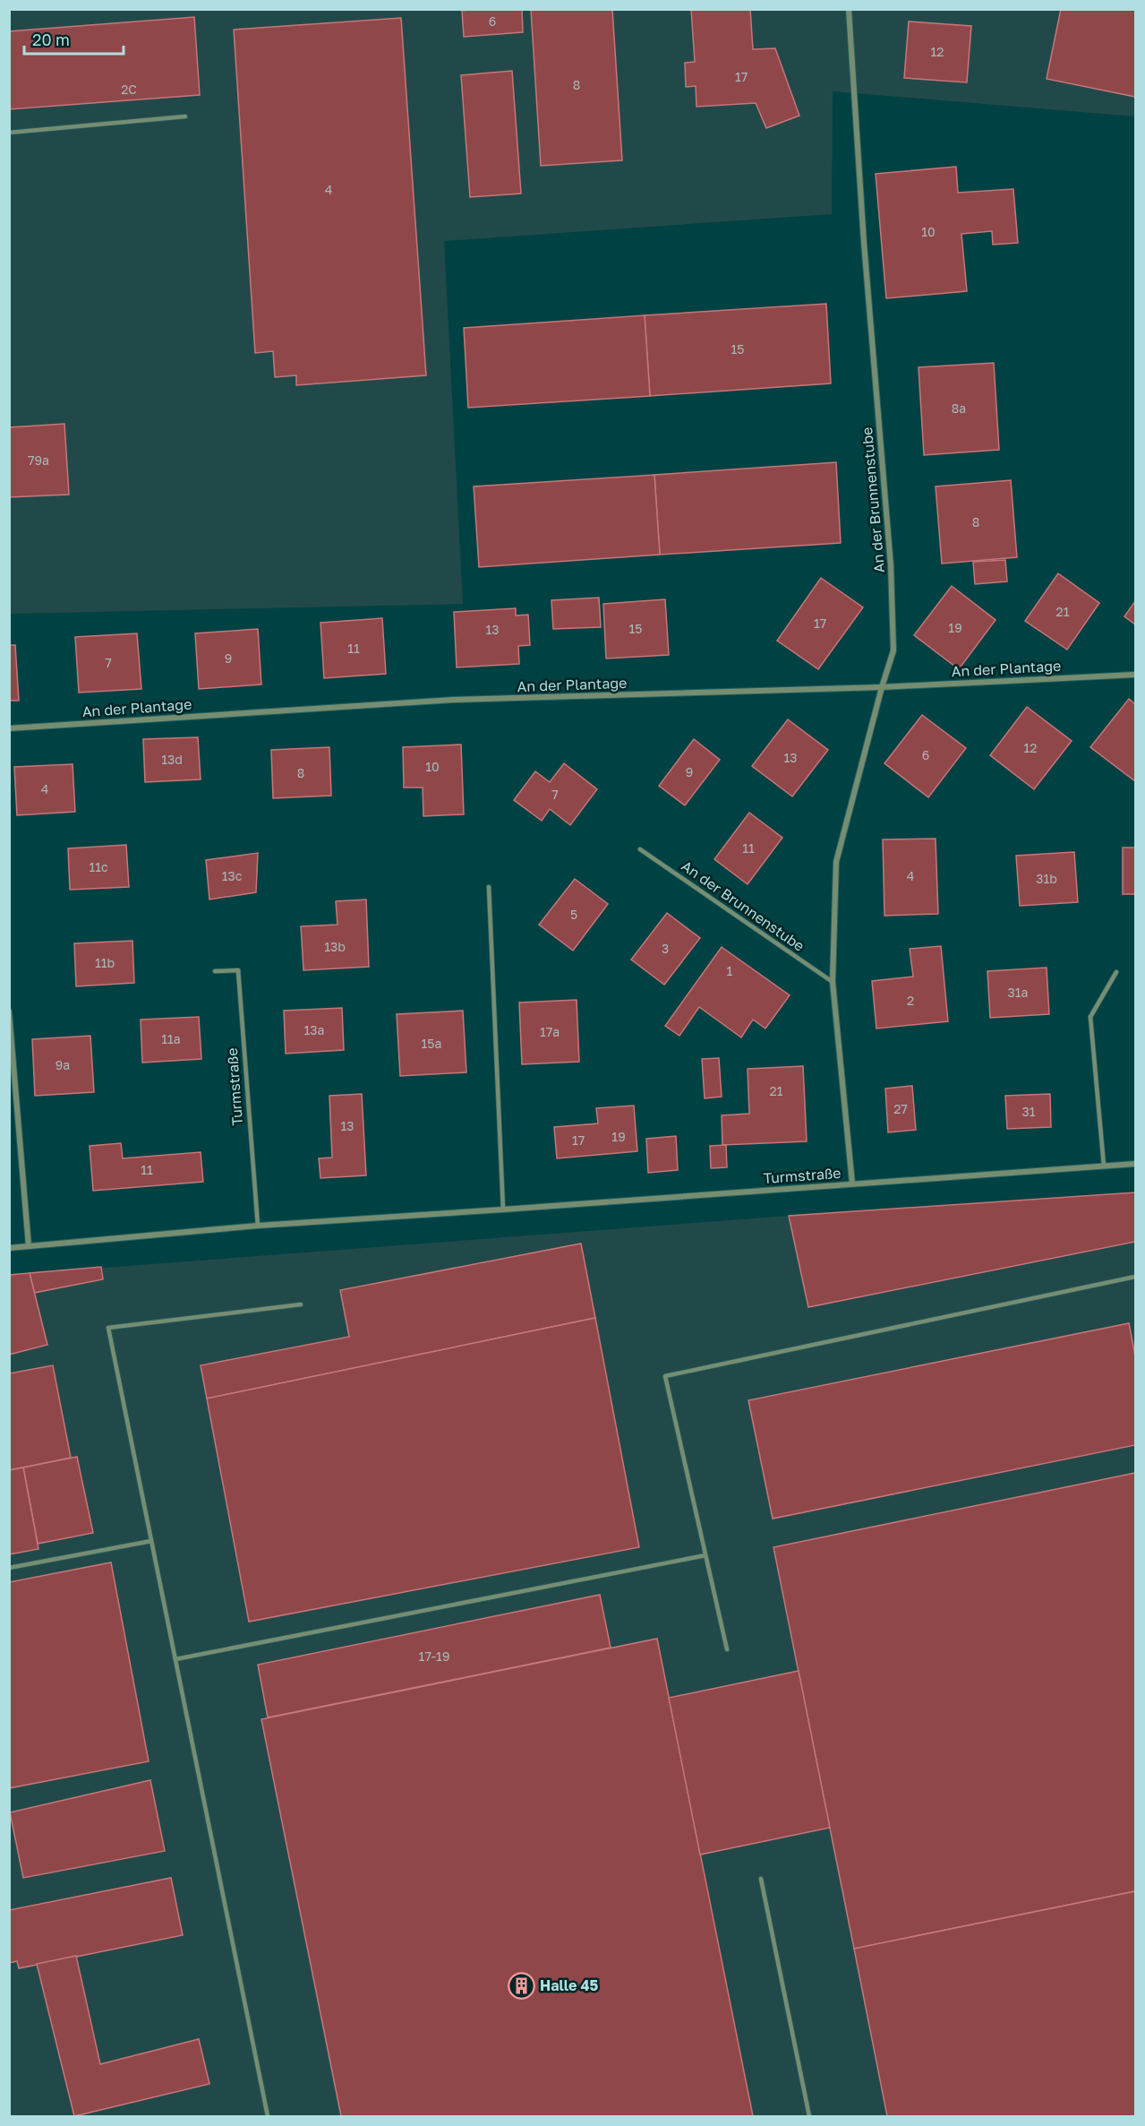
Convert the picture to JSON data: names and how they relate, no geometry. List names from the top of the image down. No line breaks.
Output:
{"streets":{"street":["An der Brunnenstube","An der Plantage","Turmstraße"]},"crossings":[["An der Brunnenstube","An der Plantage"],["An der Brunnenstube","Turmstraße"]],"places":{"building":["Halle 45"]},"house_numbers":["6","12","17","8","2C","4","10","15","8a","79a","8","21","17","19","15","13","11","9","7","12","6","13","13d","10","9","8","4","7","11","11c","13c","4","31b","5","13b","3","11b","1","31a","2","13a","17a","11a","15a","9a","21","27","31","13","19","17","11","17-19"],"scale_bar":"20 m"}
